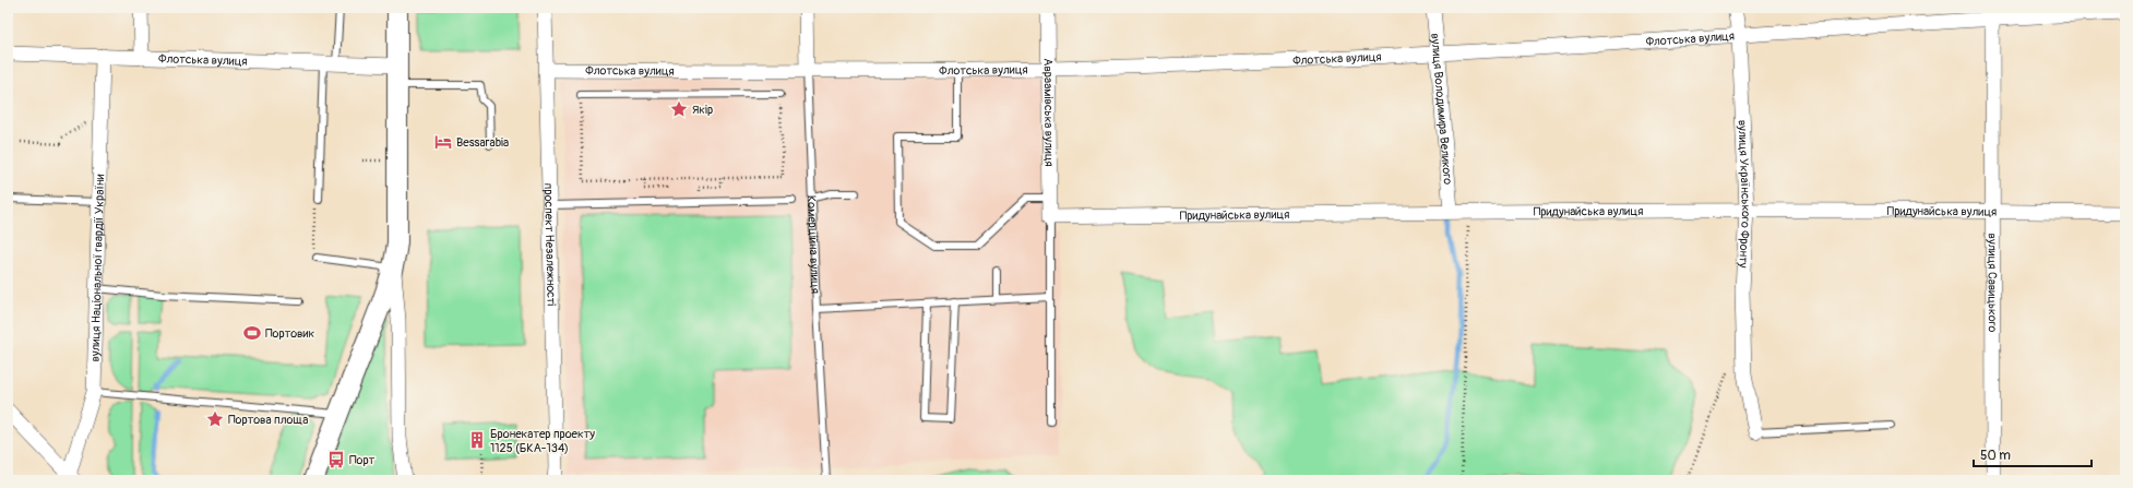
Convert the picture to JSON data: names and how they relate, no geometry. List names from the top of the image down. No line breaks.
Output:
{"streets":{"street":["Флотська вулиця","вулиця Володимира Великого","Авраамівська вулиця","вулиця Українського Фронту","Придунайська вулиця","проспект Незалежності","Комерційна вулиця","вулиця Національної гвардії України","вулиця Савицького"]},"crossings":[["Флотська вулиця","вулиця Володимира Великого"],["Флотська вулиця","Авраамівська вулиця"],["Флотська вулиця","вулиця Українського Фронту"],["Флотська вулиця","проспект Незалежності"],["Флотська вулиця","Комерційна вулиця"],["Флотська вулиця","вулиця Національної гвардії України"],["Флотська вулиця","вулиця Савицького"],["вулиця Володимира Великого","Придунайська вулиця"],["Авраамівська вулиця","Придунайська вулиця"],["вулиця Українського Фронту","Придунайська вулиця"],["Придунайська вулиця","вулиця Савицького"]],"places":{"place":["Якір","Портова площа"],"hotel":["Bessarabia"],"sports":["Портовик"],"building":["Бронекатер проекту 1125 (БКА-134)"],"bus stop":["Порт"]},"scale_bar":"50 m"}
